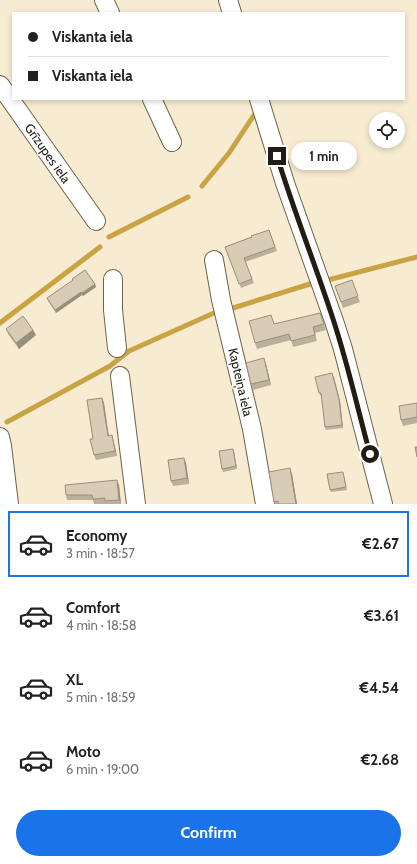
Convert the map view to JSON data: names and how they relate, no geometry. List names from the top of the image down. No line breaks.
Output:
{"streets":{"street":["Grīzupes iela","Kapteiņa iela"]},"page":{"banner":["Viskanta iela","Viskanta iela"],"bubble":"1 min","list":[{"name":"Economy","note":"3 min · 18:57","value":"€2.67"},{"name":"Comfort","note":"4 min · 18:58","value":"€3.61"},{"name":"XL","note":"5 min · 18:59","value":"€4.54"},{"name":"Moto","note":"6 min · 19:00","value":"€2.68"}],"buttons":"Confirm"}}
